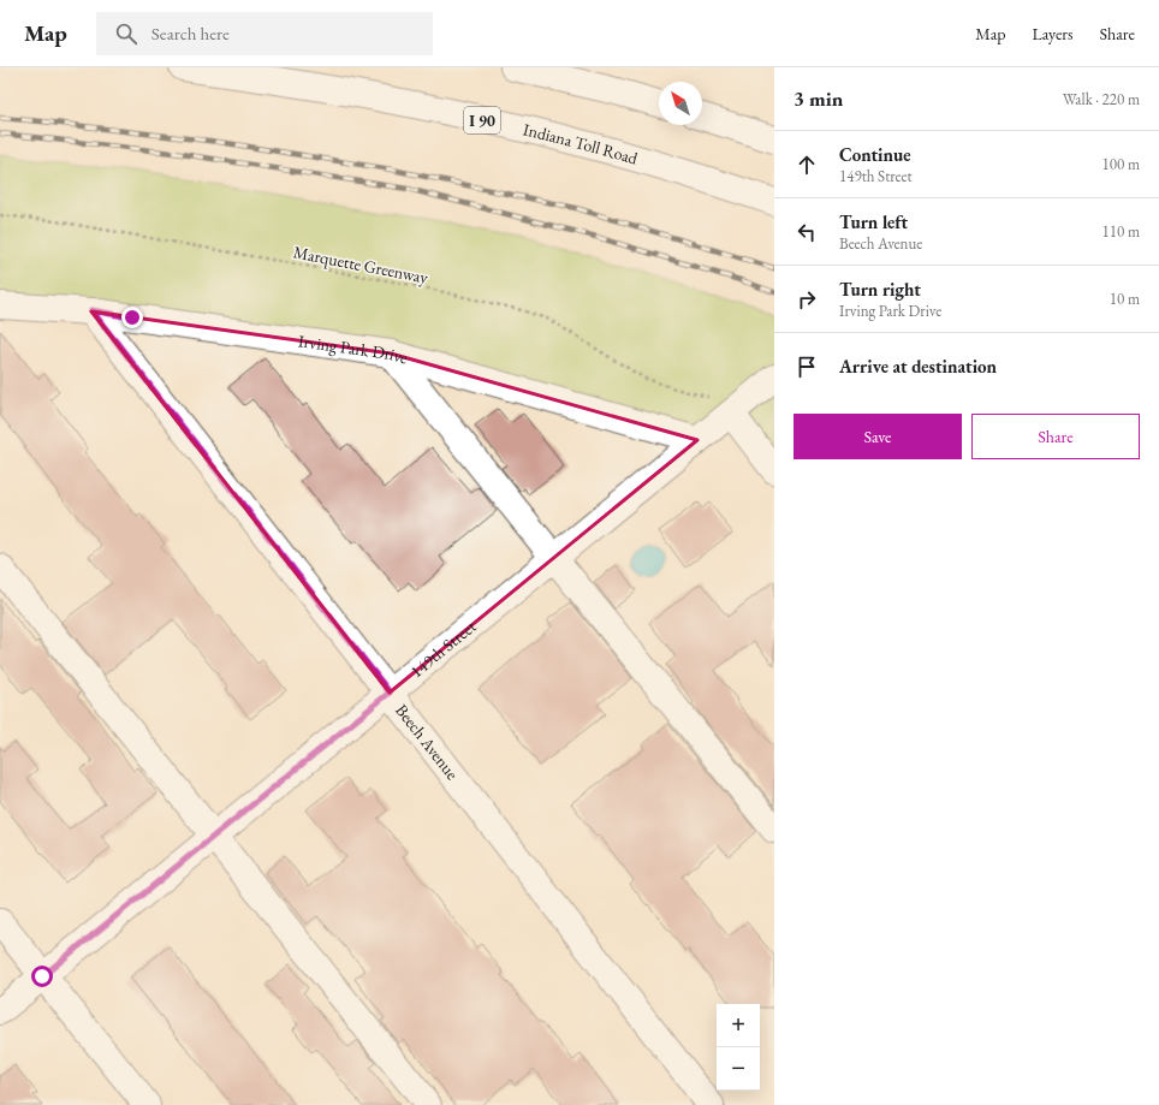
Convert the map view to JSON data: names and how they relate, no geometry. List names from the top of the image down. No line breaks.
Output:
{"streets":{"main road":["I 90","Indiana Toll Road","Irving Park Drive","149th Street","Beech Avenue"],"path":["Marquette Greenway"]},"crossings":[["Irving Park Drive","149th Street"],["Irving Park Drive","Beech Avenue"],["149th Street","Beech Avenue"]],"north":"top left","page":{"header":"Map","search":"Search here","nav":["Map","Layers","Share"],"heading":["3 min","Walk · 220 m"],"list":[["Continue","149th Street","100 m"],["Turn left","Beech Avenue","110 m"],["Turn right","Irving Park Drive","10 m"],"Arrive at destination"],"buttons":["Save","Share"],"map_buttons":["+","−"]}}
